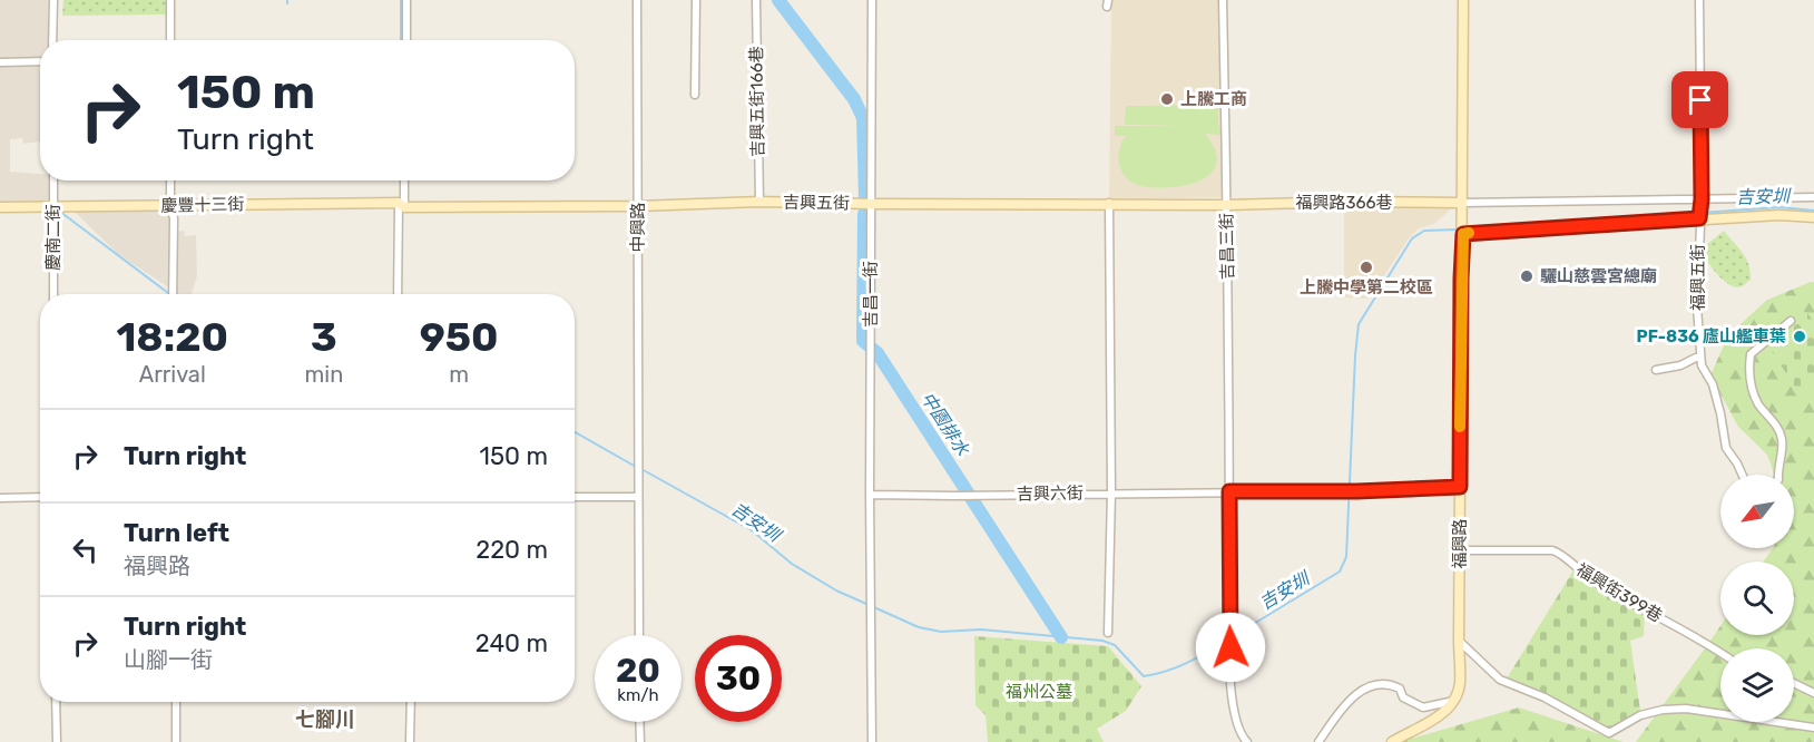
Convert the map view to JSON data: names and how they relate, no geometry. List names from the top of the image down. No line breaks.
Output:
{"streets":{"street":["吉興五街166巷","吉興五街","福興路366巷","慶豐十三街","中興路","慶南二街","吉昌三街","福興五街","吉昌一街","吉興六街","福興路","福興街399巷"]},"crossings":[["吉興五街166巷","吉興五街"],["吉興五街","福興路366巷"],["吉興五街","慶豐十三街"],["吉興五街","中興路"],["吉興五街","吉昌三街"],["吉興五街","吉昌一街"],["福興路366巷","吉昌三街"],["福興路366巷","福興路"],["慶豐十三街","慶南二街"],["吉昌三街","吉興六街"],["吉昌一街","吉興六街"],["吉興六街","福興路"],["福興路","福興街399巷"]],"districts":["七腳川"],"water":["吉安圳","中園排水"],"parks":["福州公墓"],"places":["上騰工商","上騰中學第二校區","驪山慈雲宮總廟","PF-836 廬山艦車葉"],"north":"bottom left","page":{"turn":["150 m","Turn right"],"eta":["18:20","Arrival","3","min","950","m"],"list":[{"name":"Turn right","value":"150 m"},{"name":"Turn left","note":"福興路","value":"220 m"},{"name":"Turn right","note":"山腳一街","value":"240 m"}],"speed":"20 km/h","limit":"30"}}
